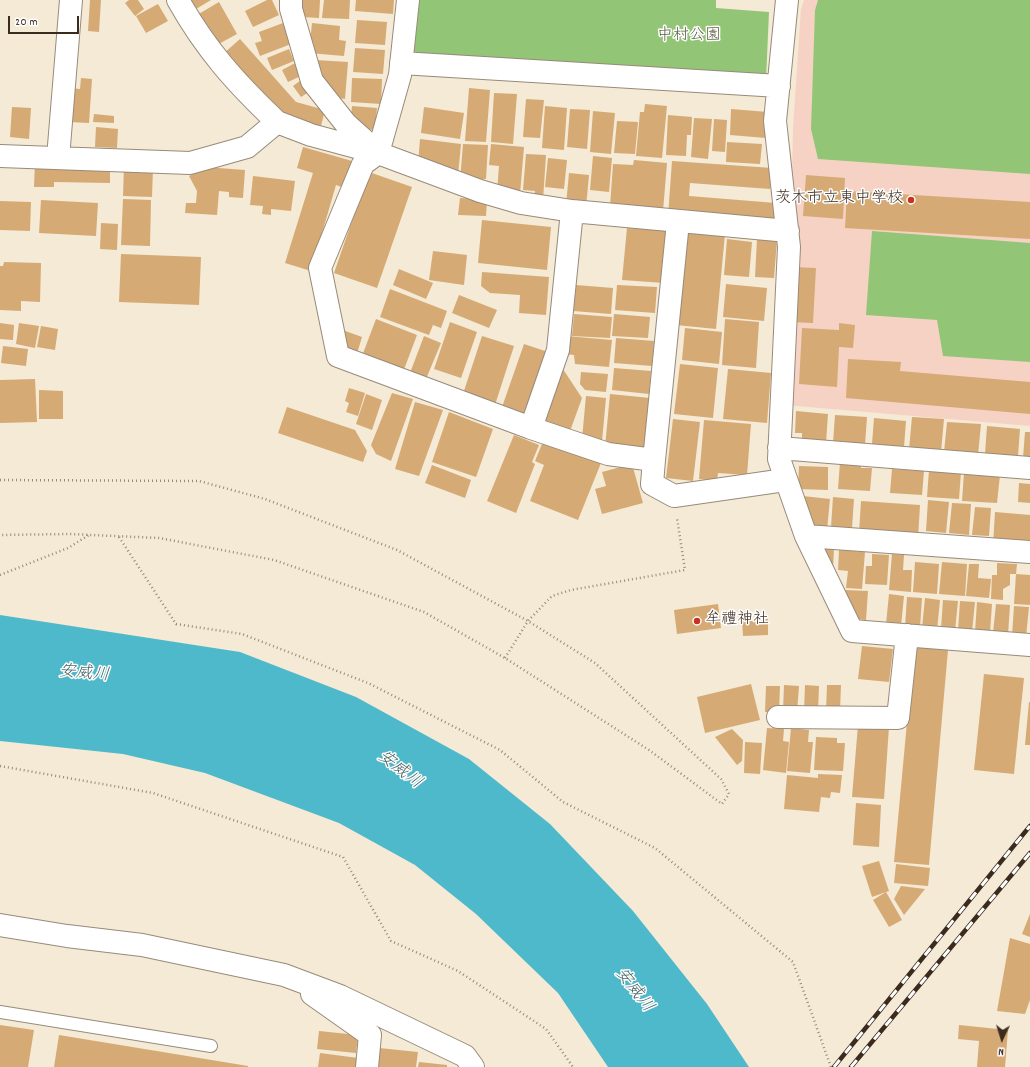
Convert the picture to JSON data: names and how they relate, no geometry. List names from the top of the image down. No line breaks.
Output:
{"water":["安威川"],"parks":["中村公園"],"places":["茨木市立東中学校","牟禮神社"],"scale_bar":"20 m","north":"bottom"}
